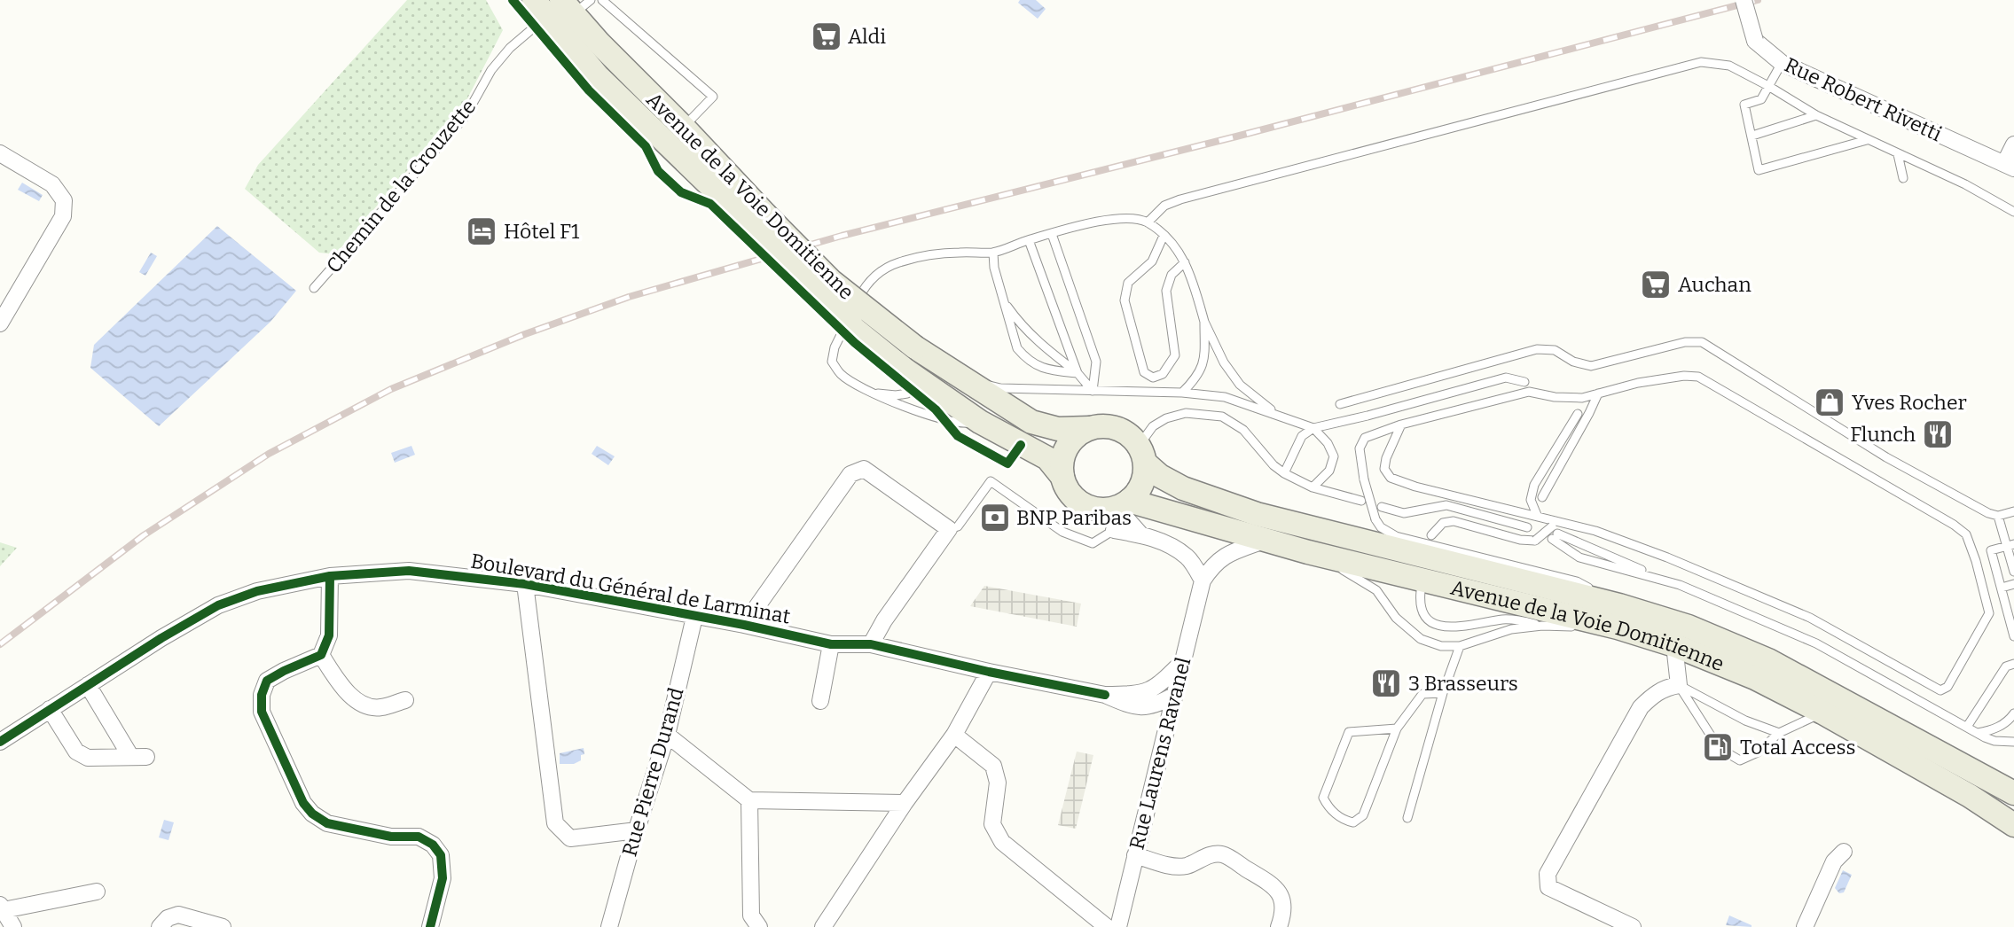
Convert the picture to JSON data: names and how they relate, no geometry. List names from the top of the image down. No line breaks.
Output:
{"streets":{"main road":["Avenue de la Voie Domitienne"],"street":["Rue Robert Rivetti","Boulevard du Général de Larminat","Rue Laurens Ravanel","Rue Pierre Durand"],"lane":["Chemin de la Crouzette"]},"crossings":[["Avenue de la Voie Domitienne","Rue Laurens Ravanel"],["Boulevard du Général de Larminat","Rue Laurens Ravanel"],["Boulevard du Général de Larminat","Rue Pierre Durand"]],"places":{"supermarket":["Aldi","Auchan"],"hotel":["Hôtel F1"],"shop":["Yves Rocher"],"restaurant":["Flunch","3 Brasseurs"],"bank":["BNP Paribas"],"fuel station":["Total Access"]}}
